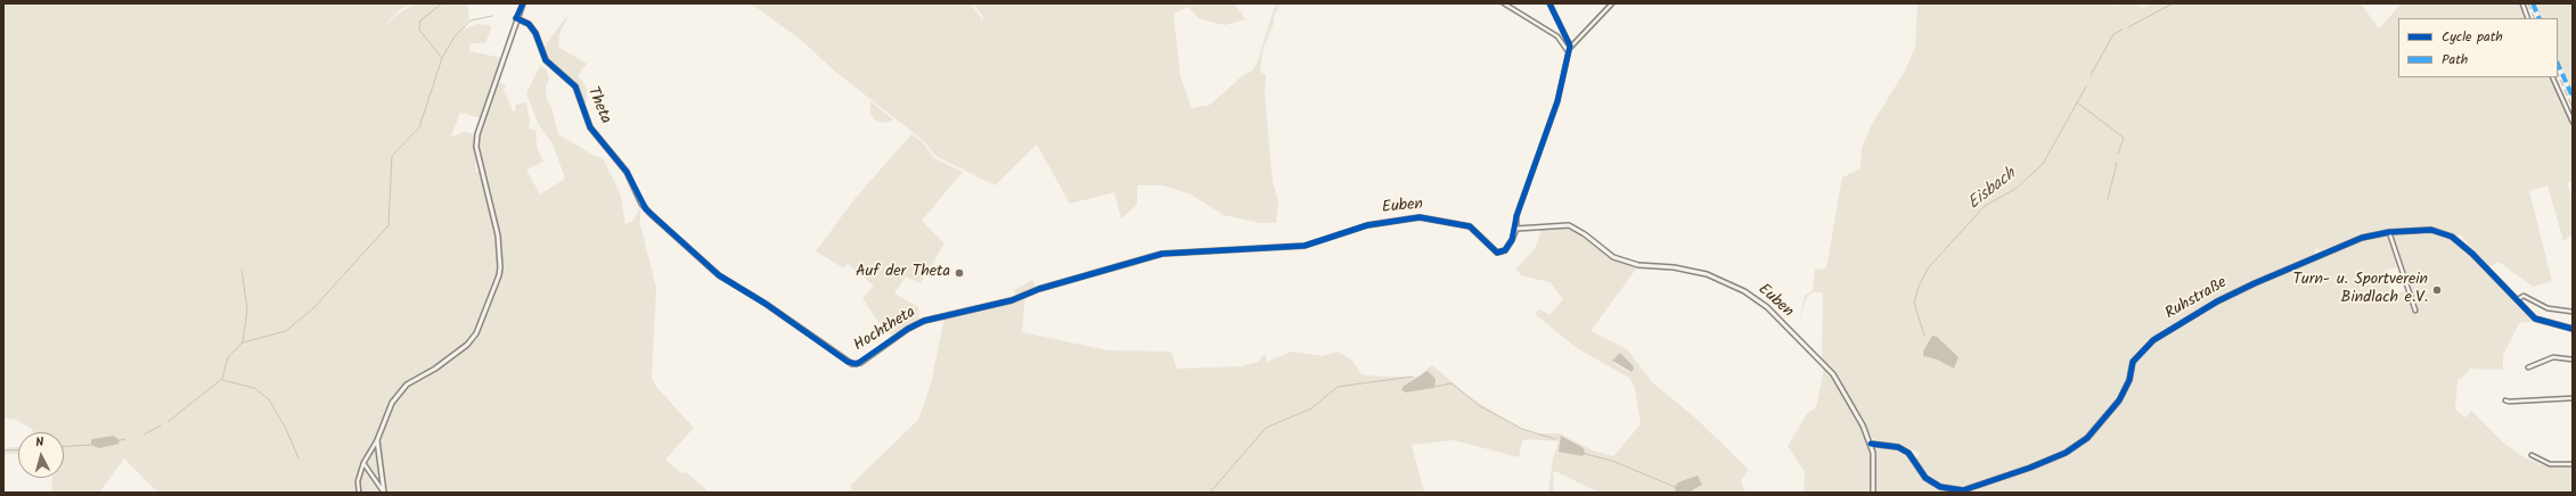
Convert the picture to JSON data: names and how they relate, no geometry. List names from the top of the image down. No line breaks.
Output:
{"streets":{"street":["Theta","Euben","Ruhstraße","Hochtheta"]},"crossings":[["Theta","Hochtheta"],["Euben","Ruhstraße"],["Euben","Hochtheta"]],"water":["Eisbach"],"places":["Auf der Theta","Turn- u. Sportverein Bindlach e.V."],"legend":["Cycle path","Path"],"north":"top"}
